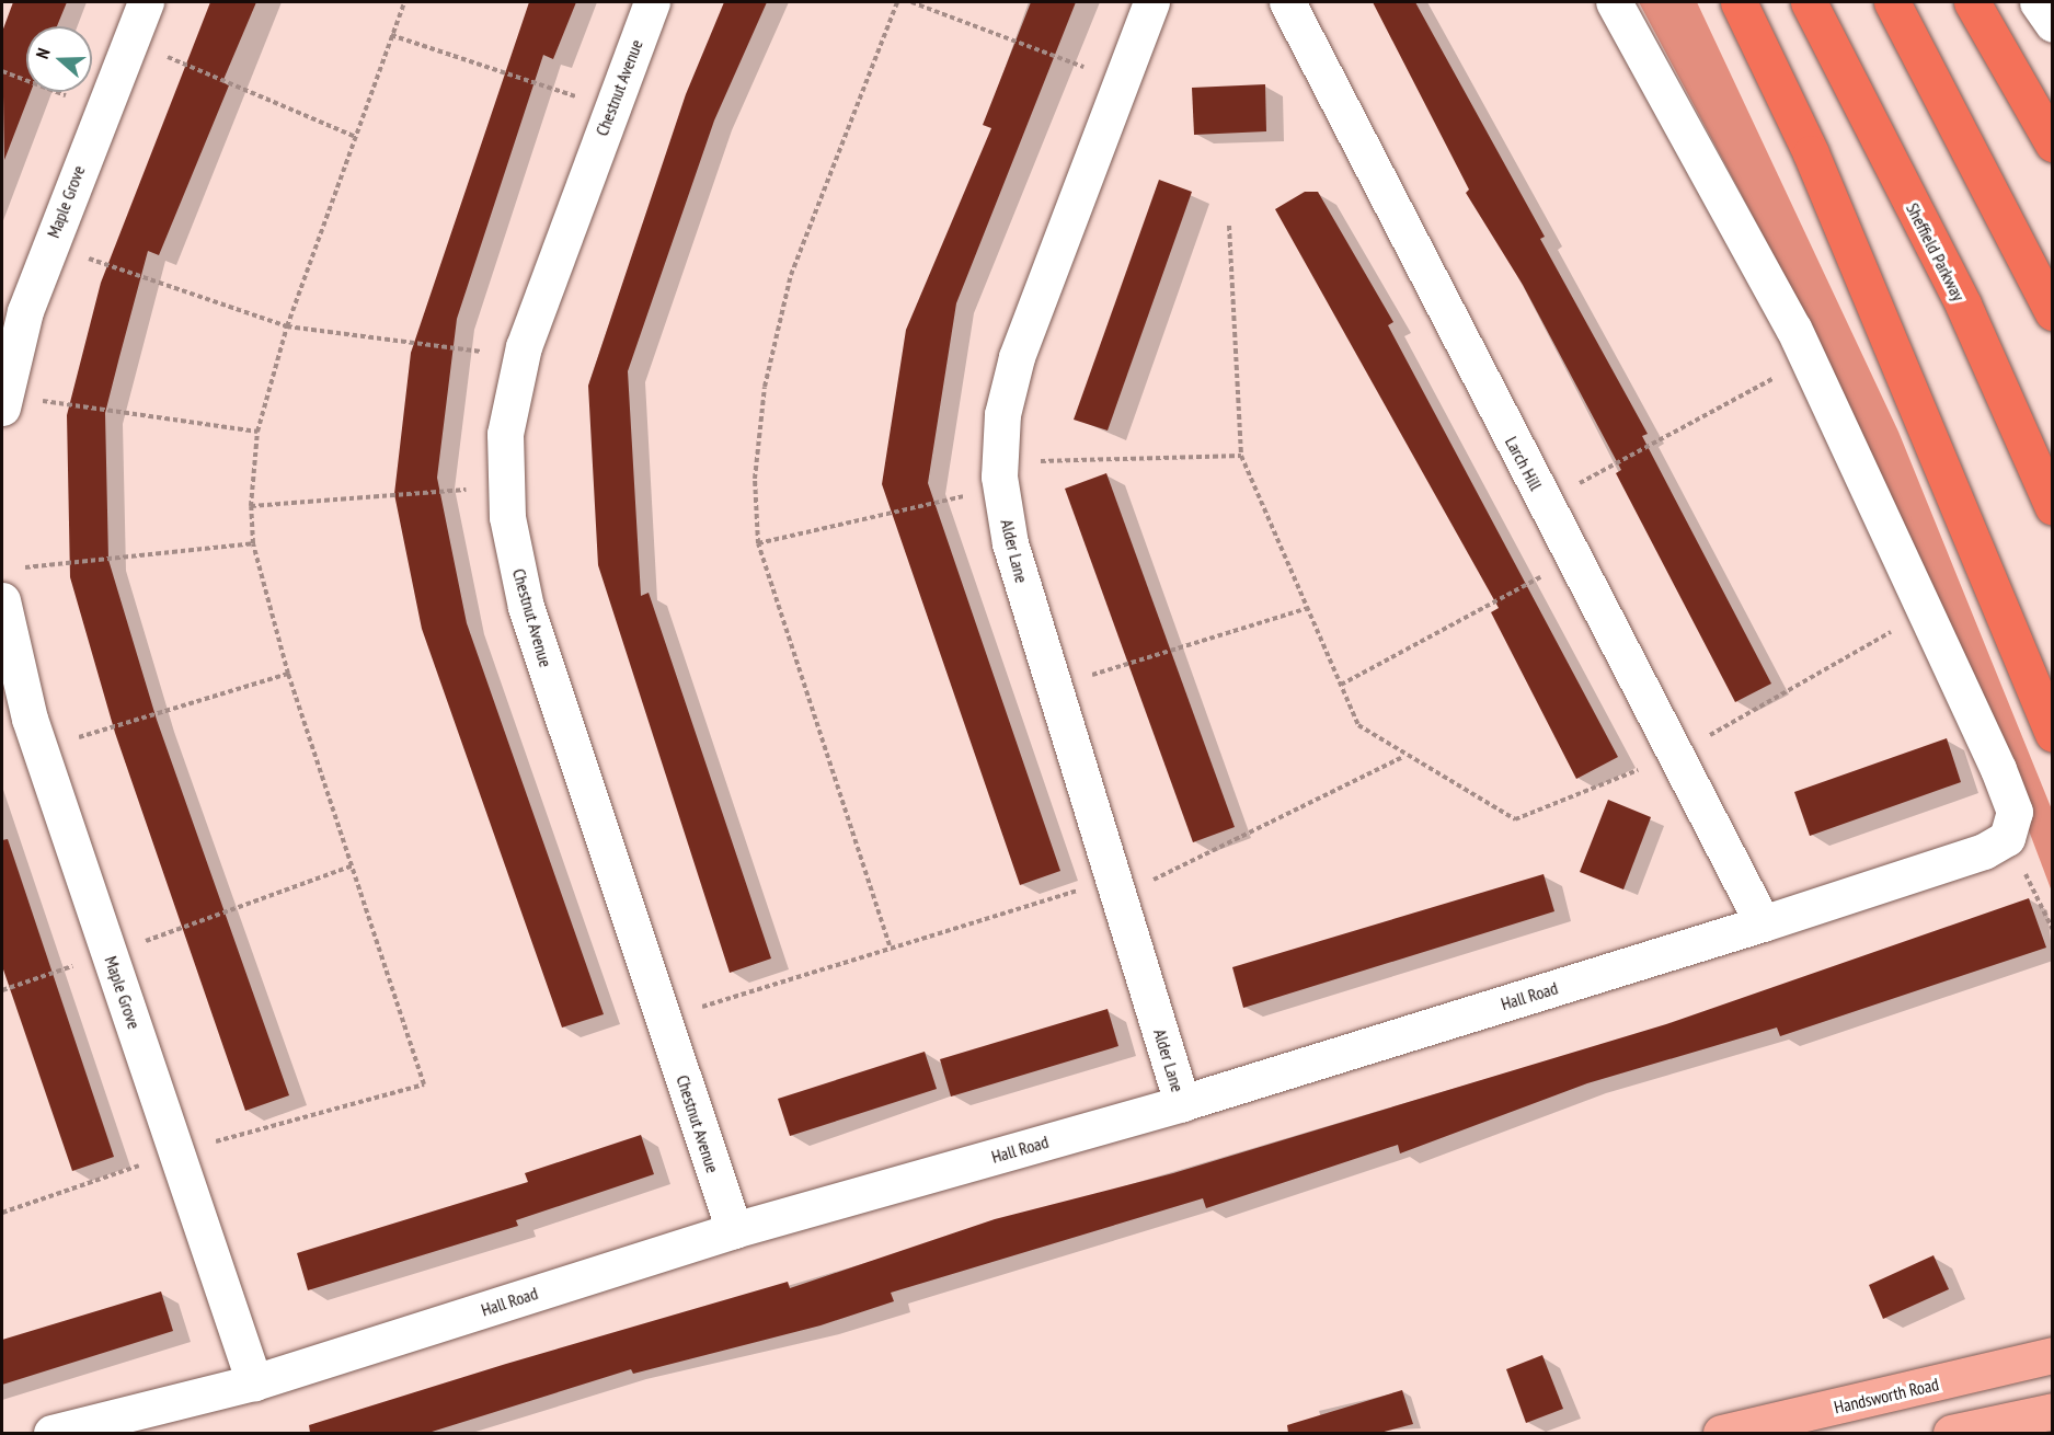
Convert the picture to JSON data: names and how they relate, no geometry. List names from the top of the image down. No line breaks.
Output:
{"streets":{"highway":["Sheffield Parkway"],"main road":["Handsworth Road"],"street":["Chestnut Avenue","Maple Grove","Larch Hill","Alder Lane","Hall Road"]},"crossings":[["Chestnut Avenue","Hall Road"],["Maple Grove","Hall Road"],["Larch Hill","Hall Road"],["Alder Lane","Hall Road"]],"north":"left"}
